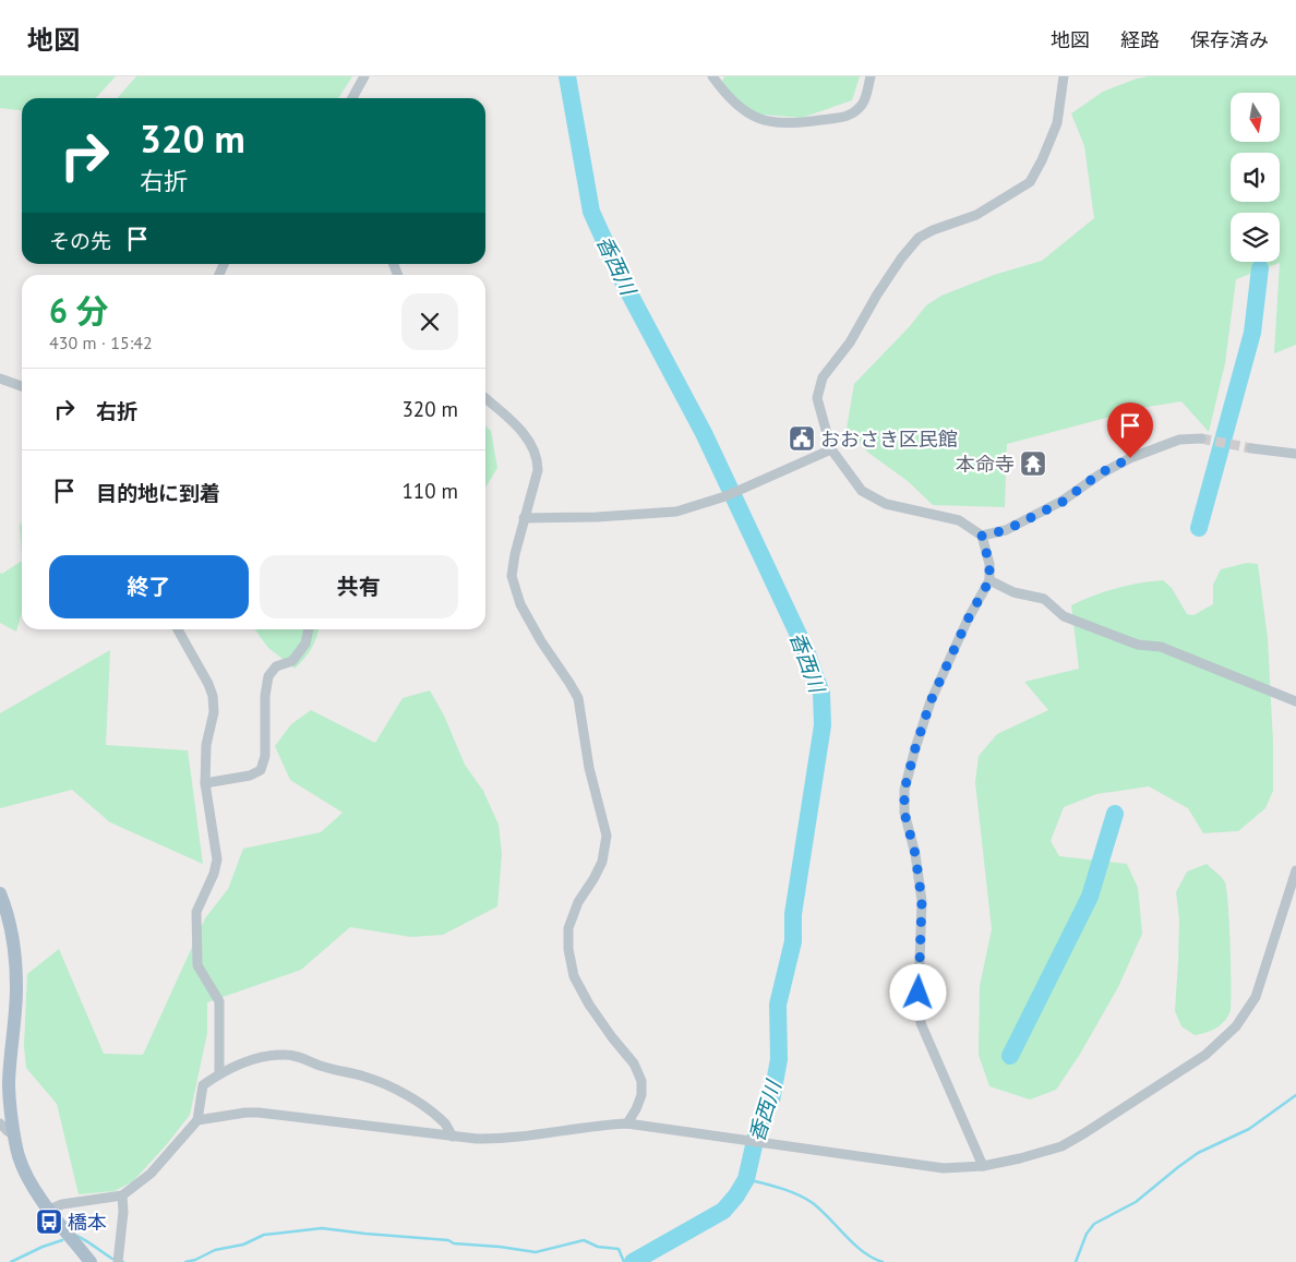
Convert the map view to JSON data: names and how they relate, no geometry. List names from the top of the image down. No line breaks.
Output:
{"water":["香西川"],"places":{"public building":["おおさき区民館"],"temple":["本命寺"],"bus stop":["橋本"]},"north":"bottom","page":{"header":"地図","nav":["地図","経路","保存済み"],"turn":["320 m","右折"],"then":"その先","heading":["6 分","430 m · 15:42"],"list":[{"name":"右折","value":"320 m"},{"name":"目的地に到着","value":"110 m"}],"buttons":["終了","共有"]}}
